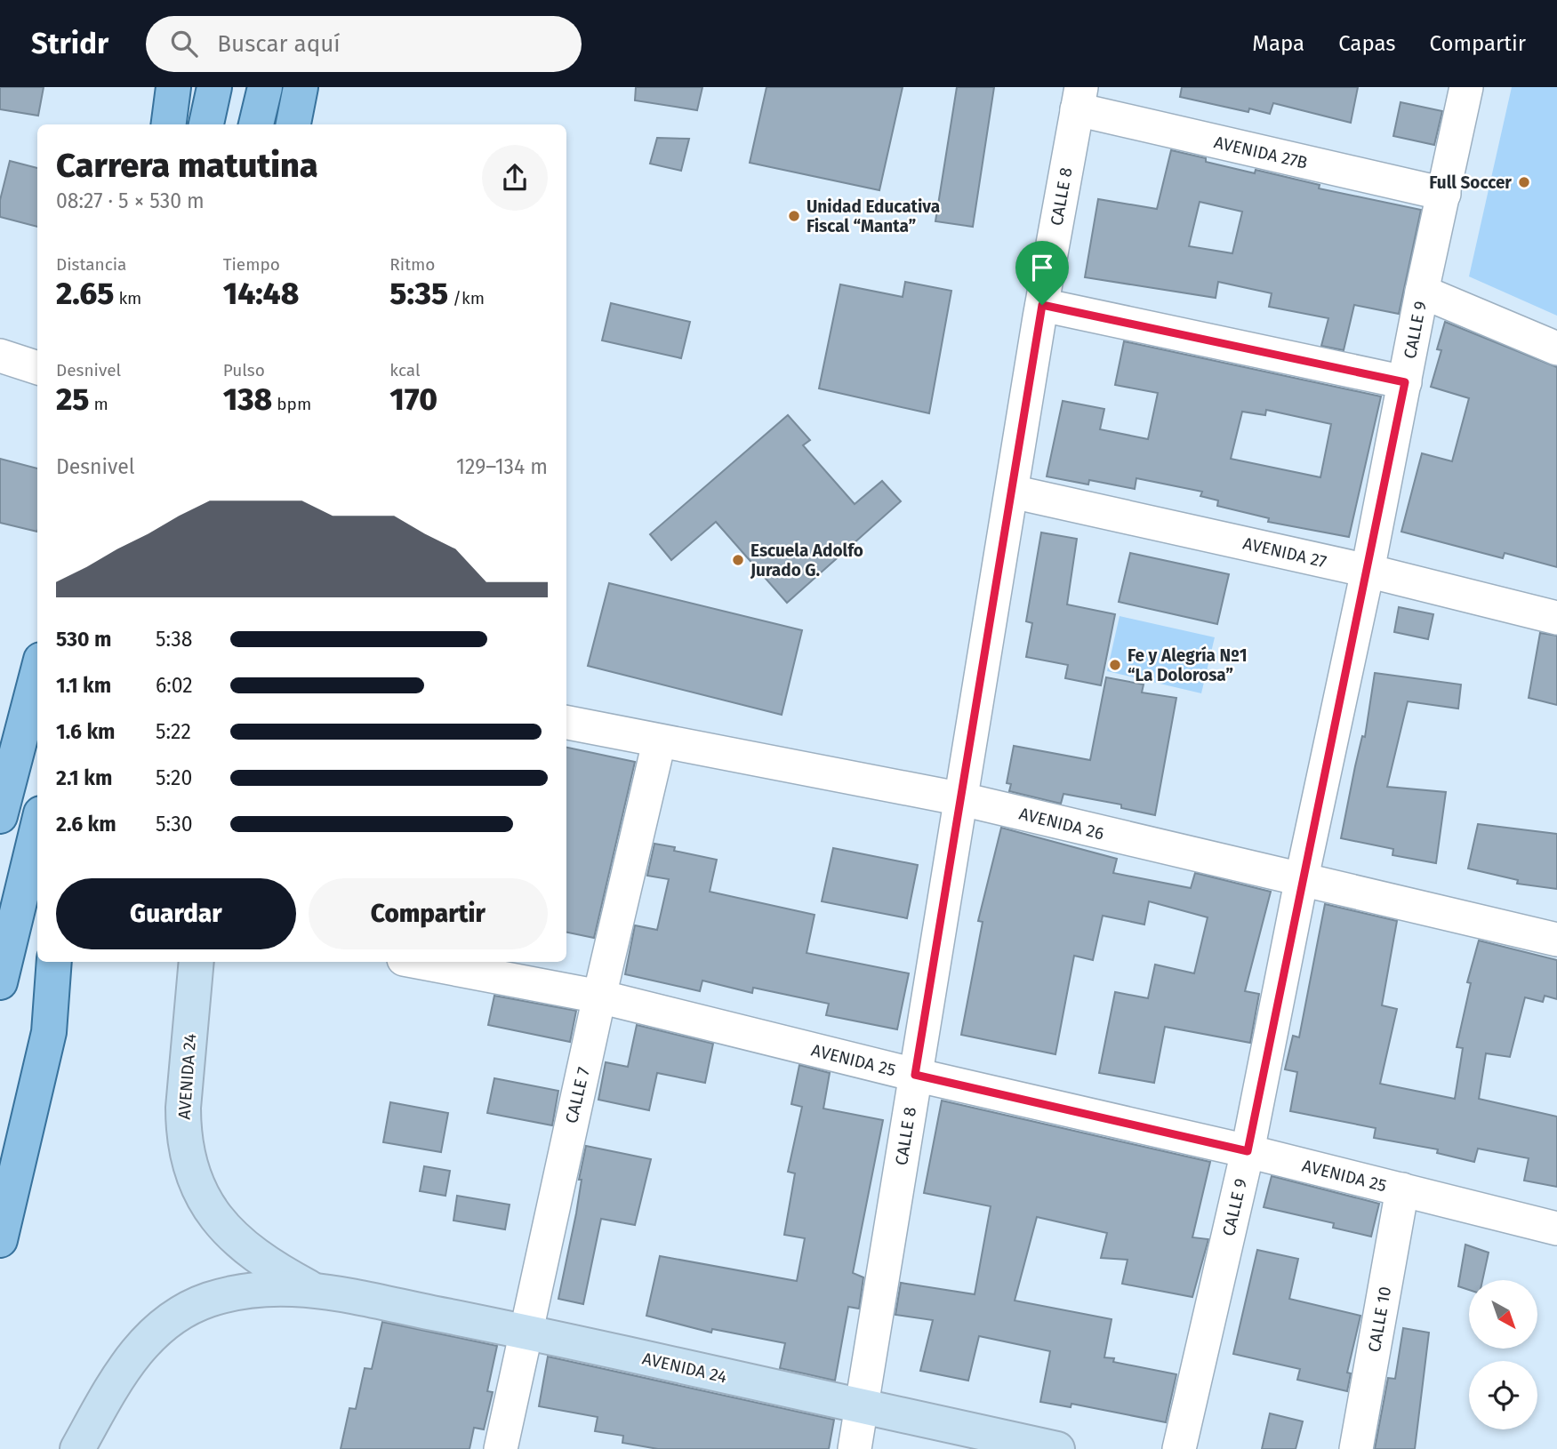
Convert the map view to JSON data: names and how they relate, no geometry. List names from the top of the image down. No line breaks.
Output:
{"streets":{"main road":["AVENIDA 24"],"street":["AVENIDA 27B","CALLE 8","CALLE 9","AVENIDA 27","AVENIDA 26","AVENIDA 25","CALLE 7","CALLE 10"]},"crossings":[["AVENIDA 27B","CALLE 8"],["AVENIDA 27B","CALLE 9"],["CALLE 8","AVENIDA 27"],["CALLE 8","AVENIDA 26"],["CALLE 8","AVENIDA 25"],["CALLE 8","AVENIDA 24"],["CALLE 9","AVENIDA 27"],["CALLE 9","AVENIDA 26"],["CALLE 9","AVENIDA 25"],["AVENIDA 26","CALLE 7"],["AVENIDA 25","CALLE 7"],["AVENIDA 25","CALLE 10"],["AVENIDA 24","CALLE 7"]],"places":["Full Soccer","Unidad Educativa Fiscal “Manta”","Escuela Adolfo Jurado G.","Fe y Alegría Nº1 “La Dolorosa”"],"north":"bottom right","page":{"header":"Stridr","search":"Buscar aquí","nav":["Mapa","Capas","Compartir"],"heading":["Carrera matutina","08:27 · 5 × 530 m"],"stats":[["Distancia","2.65 km"],["Tiempo","14:48"],["Ritmo","5:35 /km"],["Desnivel","25 m"],["Pulso","138 bpm"],["kcal","170"]],"chart":["Desnivel","129–134 m"],"list":[{"name":"530 m","note":"5:38"},{"name":"1.1 km","note":"6:02"},{"name":"1.6 km","note":"5:22"},{"name":"2.1 km","note":"5:20"},{"name":"2.6 km","note":"5:30"}],"buttons":["Guardar","Compartir"]}}
